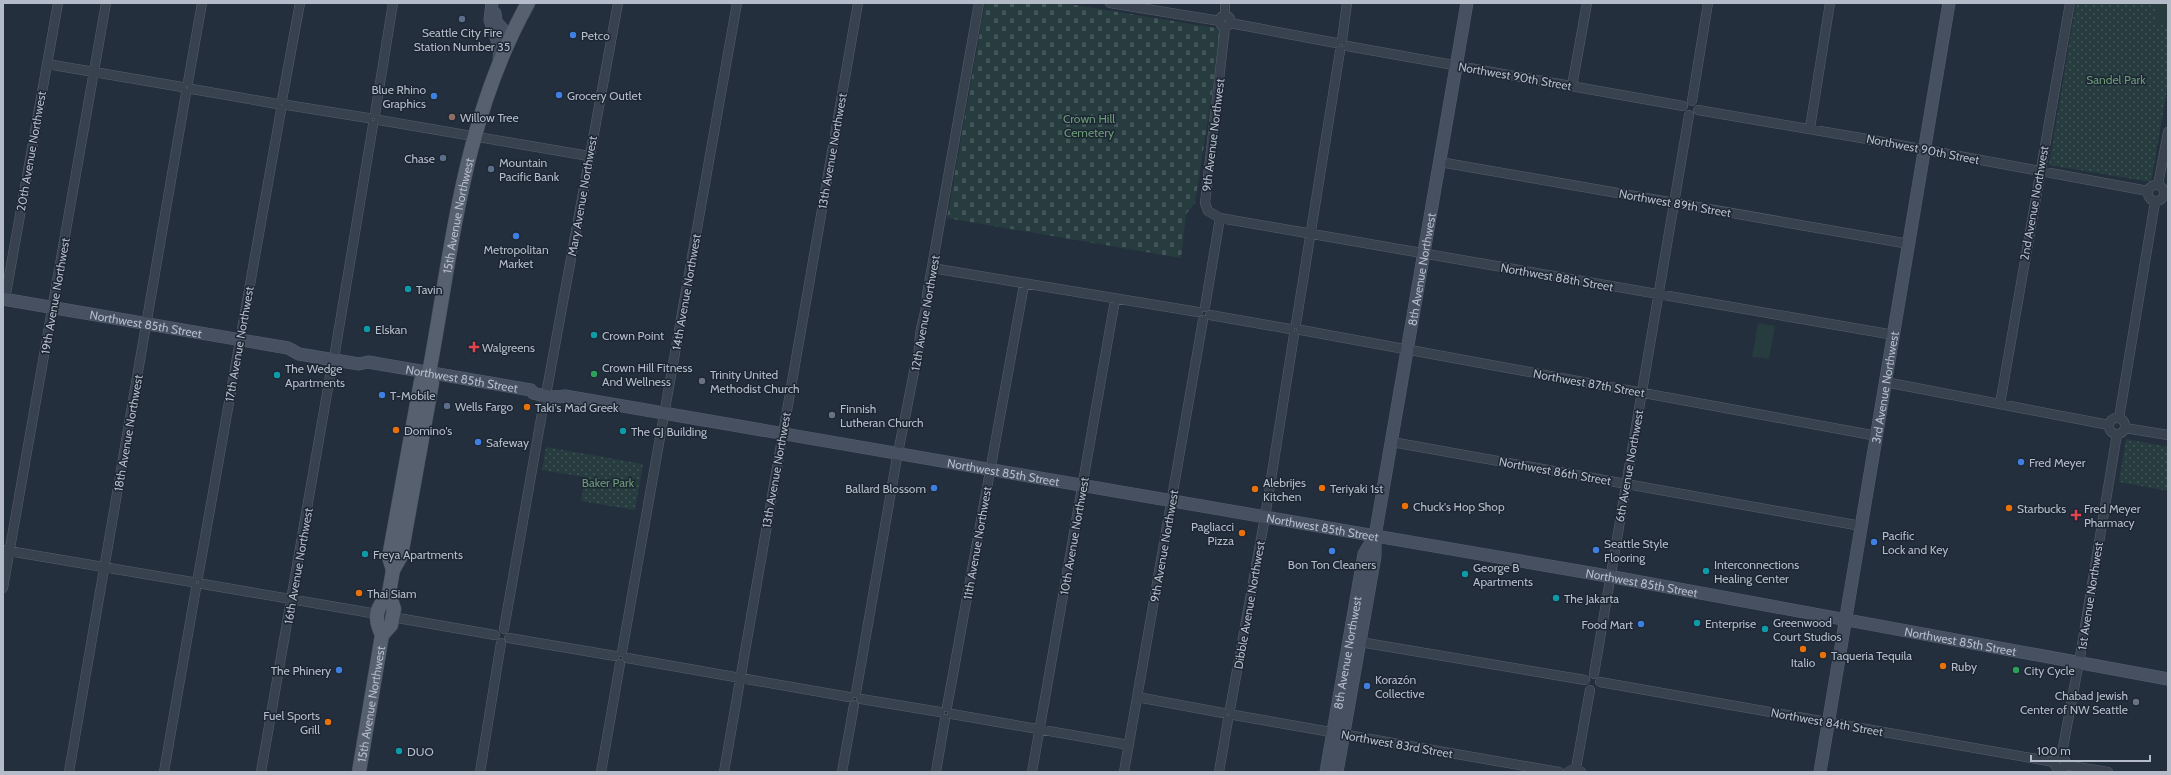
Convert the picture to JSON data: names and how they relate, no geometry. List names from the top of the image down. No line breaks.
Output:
{"streets":{"main road":["15th Avenue Northwest","8th Avenue Northwest","Northwest 85th Street","3rd Avenue Northwest"],"street":["Northwest 90th Street","9th Avenue Northwest","20th Avenue Northwest","13th Avenue Northwest","Mary Avenue Northwest","Northwest 89th Street","2nd Avenue Northwest","Northwest 88th Street","14th Avenue Northwest","19th Avenue Northwest","12th Avenue Northwest","17th Avenue Northwest","Northwest 87th Street","18th Avenue Northwest","6th Avenue Northwest","Northwest 86th Street","10th Avenue Northwest","11th Avenue Northwest","16th Avenue Northwest","1st Avenue Northwest","Dibble Avenue Northwest","Northwest 84th Street","Northwest 83rd Street"]},"crossings":[["Northwest 90th Street","9th Avenue Northwest"],["Northwest 90th Street","2nd Avenue Northwest"],["Northwest 90th Street","8th Avenue Northwest"],["Northwest 90th Street","3rd Avenue Northwest"],["Northwest 90th Street","6th Avenue Northwest"],["Northwest 90th Street","Dibble Avenue Northwest"],["9th Avenue Northwest","Northwest 88th Street"],["9th Avenue Northwest","Northwest 85th Street"],["9th Avenue Northwest","Northwest 87th Street"],["9th Avenue Northwest","Northwest 83rd Street"],["20th Avenue Northwest","Northwest 85th Street"],["13th Avenue Northwest","Northwest 85th Street"],["Mary Avenue Northwest","Northwest 85th Street"],["Northwest 89th Street","8th Avenue Northwest"],["Northwest 89th Street","3rd Avenue Northwest"],["Northwest 89th Street","6th Avenue Northwest"],["15th Avenue Northwest","Northwest 85th Street"],["8th Avenue Northwest","Northwest 88th Street"],["8th Avenue Northwest","Northwest 85th Street"],["8th Avenue Northwest","Northwest 87th Street"],["8th Avenue Northwest","Northwest 86th Street"],["8th Avenue Northwest","Northwest 83rd Street"],["Northwest 88th Street","3rd Avenue Northwest"],["Northwest 88th Street","6th Avenue Northwest"],["Northwest 88th Street","Dibble Avenue Northwest"],["14th Avenue Northwest","Northwest 85th Street"],["19th Avenue Northwest","Northwest 85th Street"],["12th Avenue Northwest","Northwest 85th Street"],["12th Avenue Northwest","Northwest 87th Street"],["Northwest 85th Street","17th Avenue Northwest"],["Northwest 85th Street","3rd Avenue Northwest"],["Northwest 85th Street","18th Avenue Northwest"],["Northwest 85th Street","6th Avenue Northwest"],["Northwest 85th Street","10th Avenue Northwest"],["Northwest 85th Street","11th Avenue Northwest"],["Northwest 85th Street","16th Avenue Northwest"],["Northwest 85th Street","1st Avenue Northwest"],["Northwest 85th Street","Dibble Avenue Northwest"],["Northwest 87th Street","3rd Avenue Northwest"],["Northwest 87th Street","6th Avenue Northwest"],["Northwest 87th Street","10th Avenue Northwest"],["Northwest 87th Street","11th Avenue Northwest"],["Northwest 87th Street","Dibble Avenue Northwest"],["3rd Avenue Northwest","Northwest 86th Street"],["3rd Avenue Northwest","Northwest 84th Street"],["6th Avenue Northwest","Northwest 86th Street"],["6th Avenue Northwest","Northwest 84th Street"],["1st Avenue Northwest","Northwest 84th Street"],["Dibble Avenue Northwest","Northwest 83rd Street"]],"parks":["Sandel Park","Crown Hill Cemetery","Baker Park"],"places":{"other":["Seattle City Fire Station Number 35","Petco","Grocery Outlet","Blue Rhino Graphics","Willow Tree","Chase","Mountain Pacific Bank","Metropolitan Market","Tavin","Elskan","Crown Point","Crown Hill Fitness And Wellness","The Wedge Apartments","Trinity United Methodist Church","T-Mobile","Wells Fargo","Taki's Mad Greek","Finnish Lutheran Church","Domino's","The GJ Building","Safeway","Fred Meyer","Ballard Blossom","Teriyaki 1st","Alebrijes Kitchen","Chuck's Hop Shop","Starbucks","Pagliacci Pizza","Pacific Lock and Key","Seattle Style Flooring","Bon Ton Cleaners","Freya Apartments","Interconnections Healing Center","George B Apartments","Thai Siam","The Jakarta","Enterprise","Food Mart","Greenwood Court Studios","Italio","Taqueria Tequila","Ruby","The Phinery","City Cycle","Korazón Collective","Chabad Jewish Center of NW Seattle","Fuel Sports Grill","DUO"],"health":["Walgreens","Fred Meyer Pharmacy"]},"scale_bar":"100 m"}
